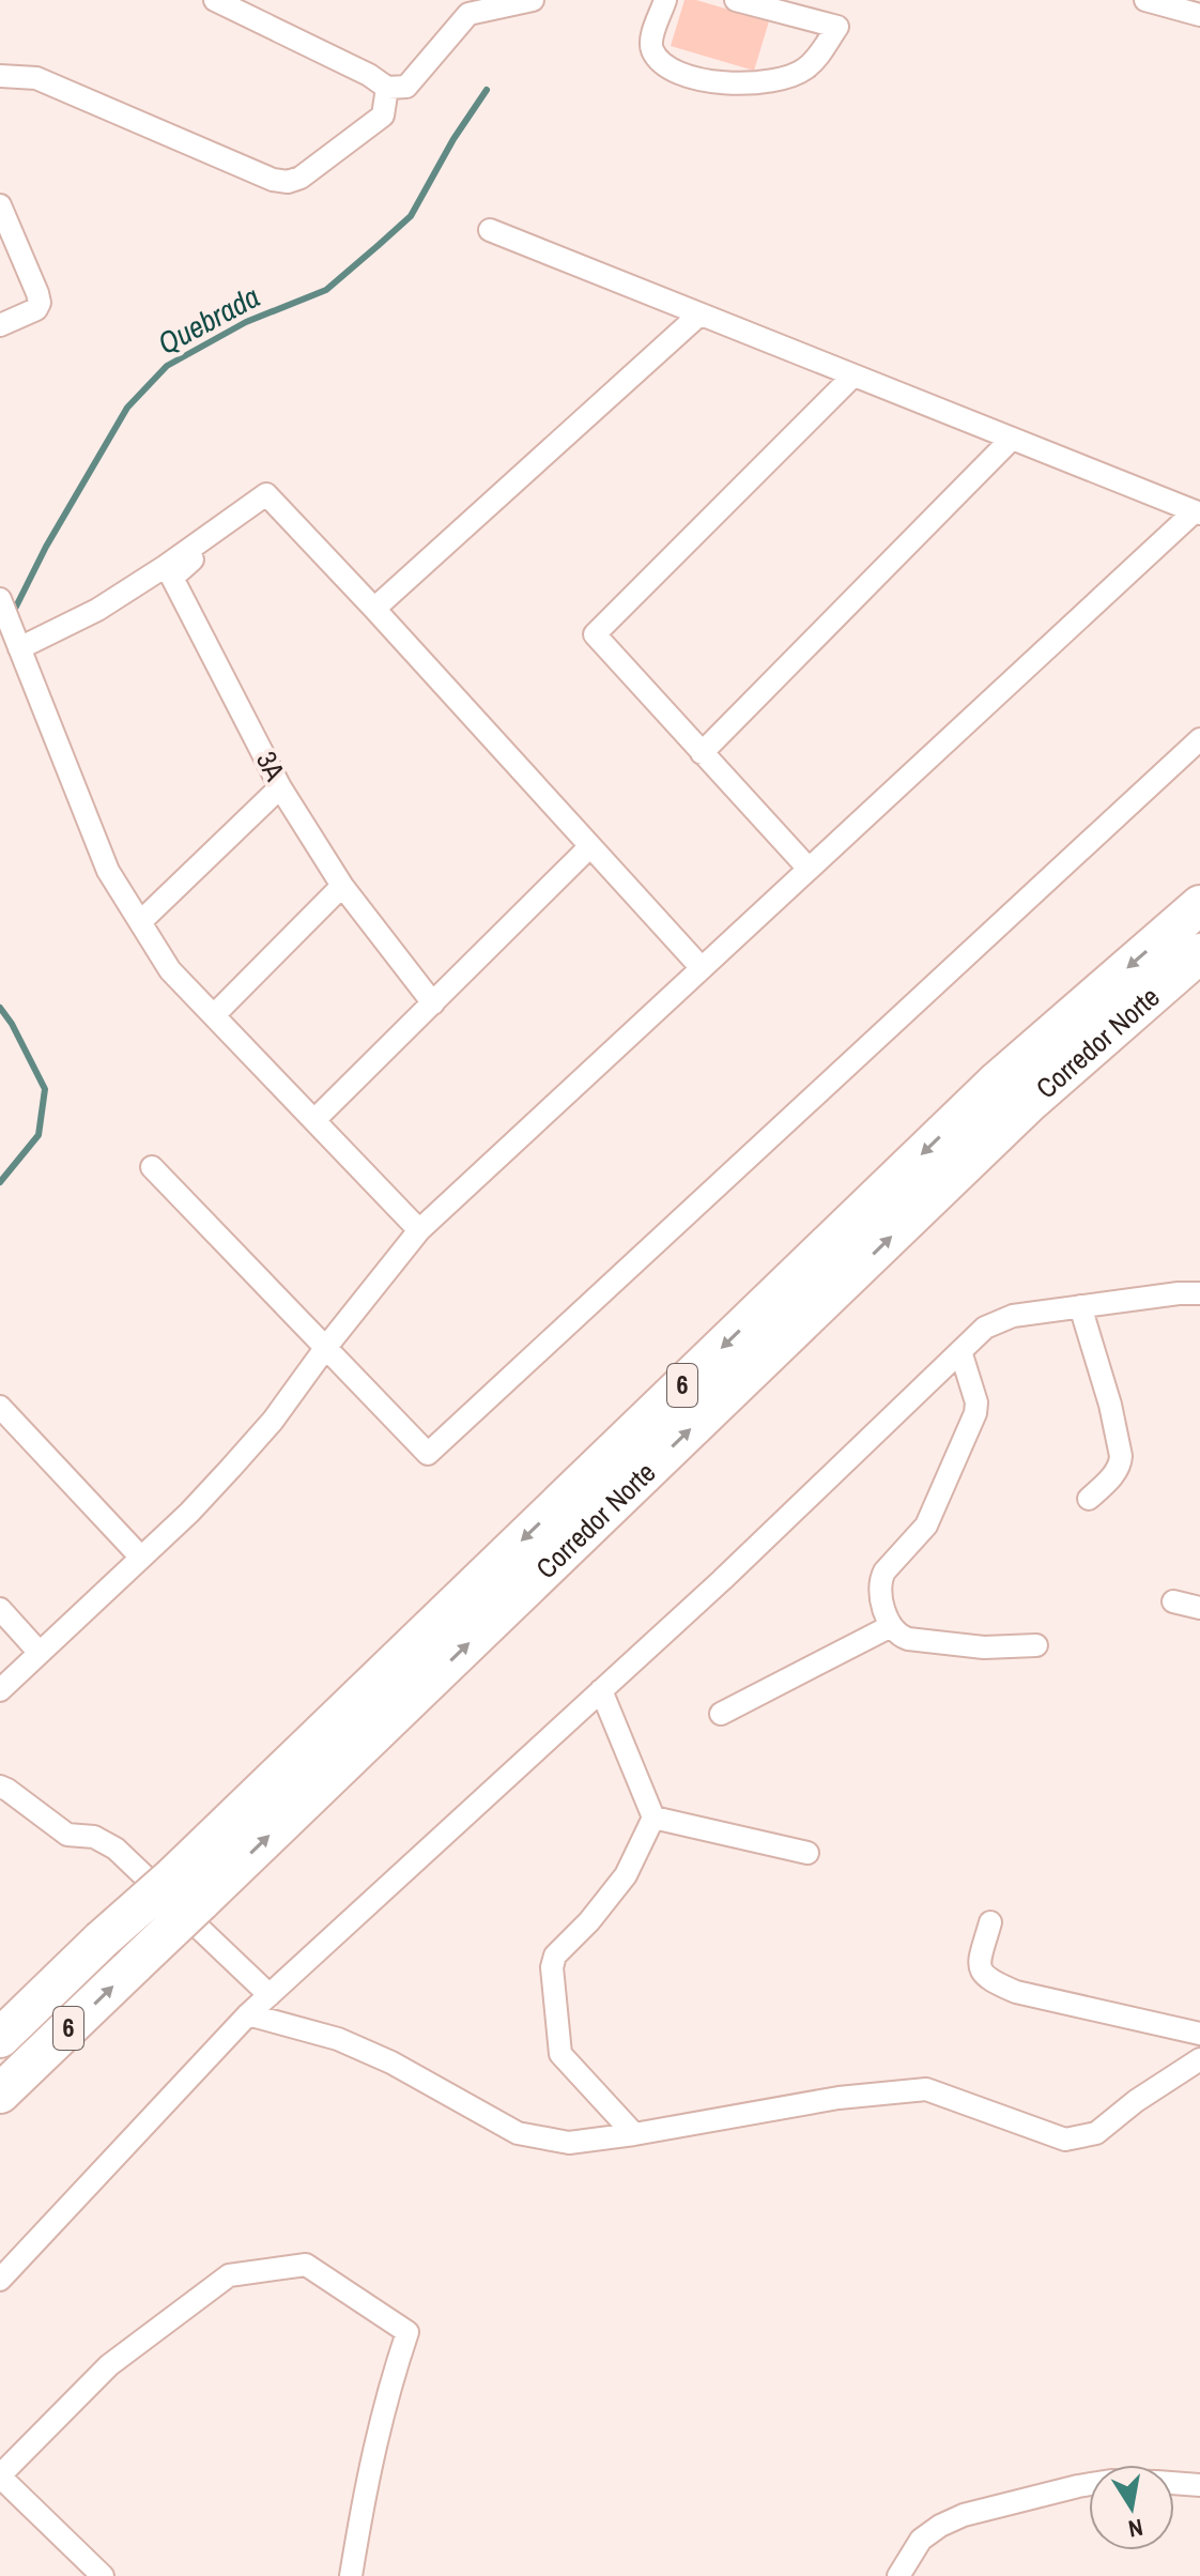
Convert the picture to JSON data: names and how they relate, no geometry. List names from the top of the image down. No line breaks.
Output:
{"streets":{"highway":["Corredor Norte","6"],"street":["3A"]},"water":["Quebrada"],"north":"bottom"}
